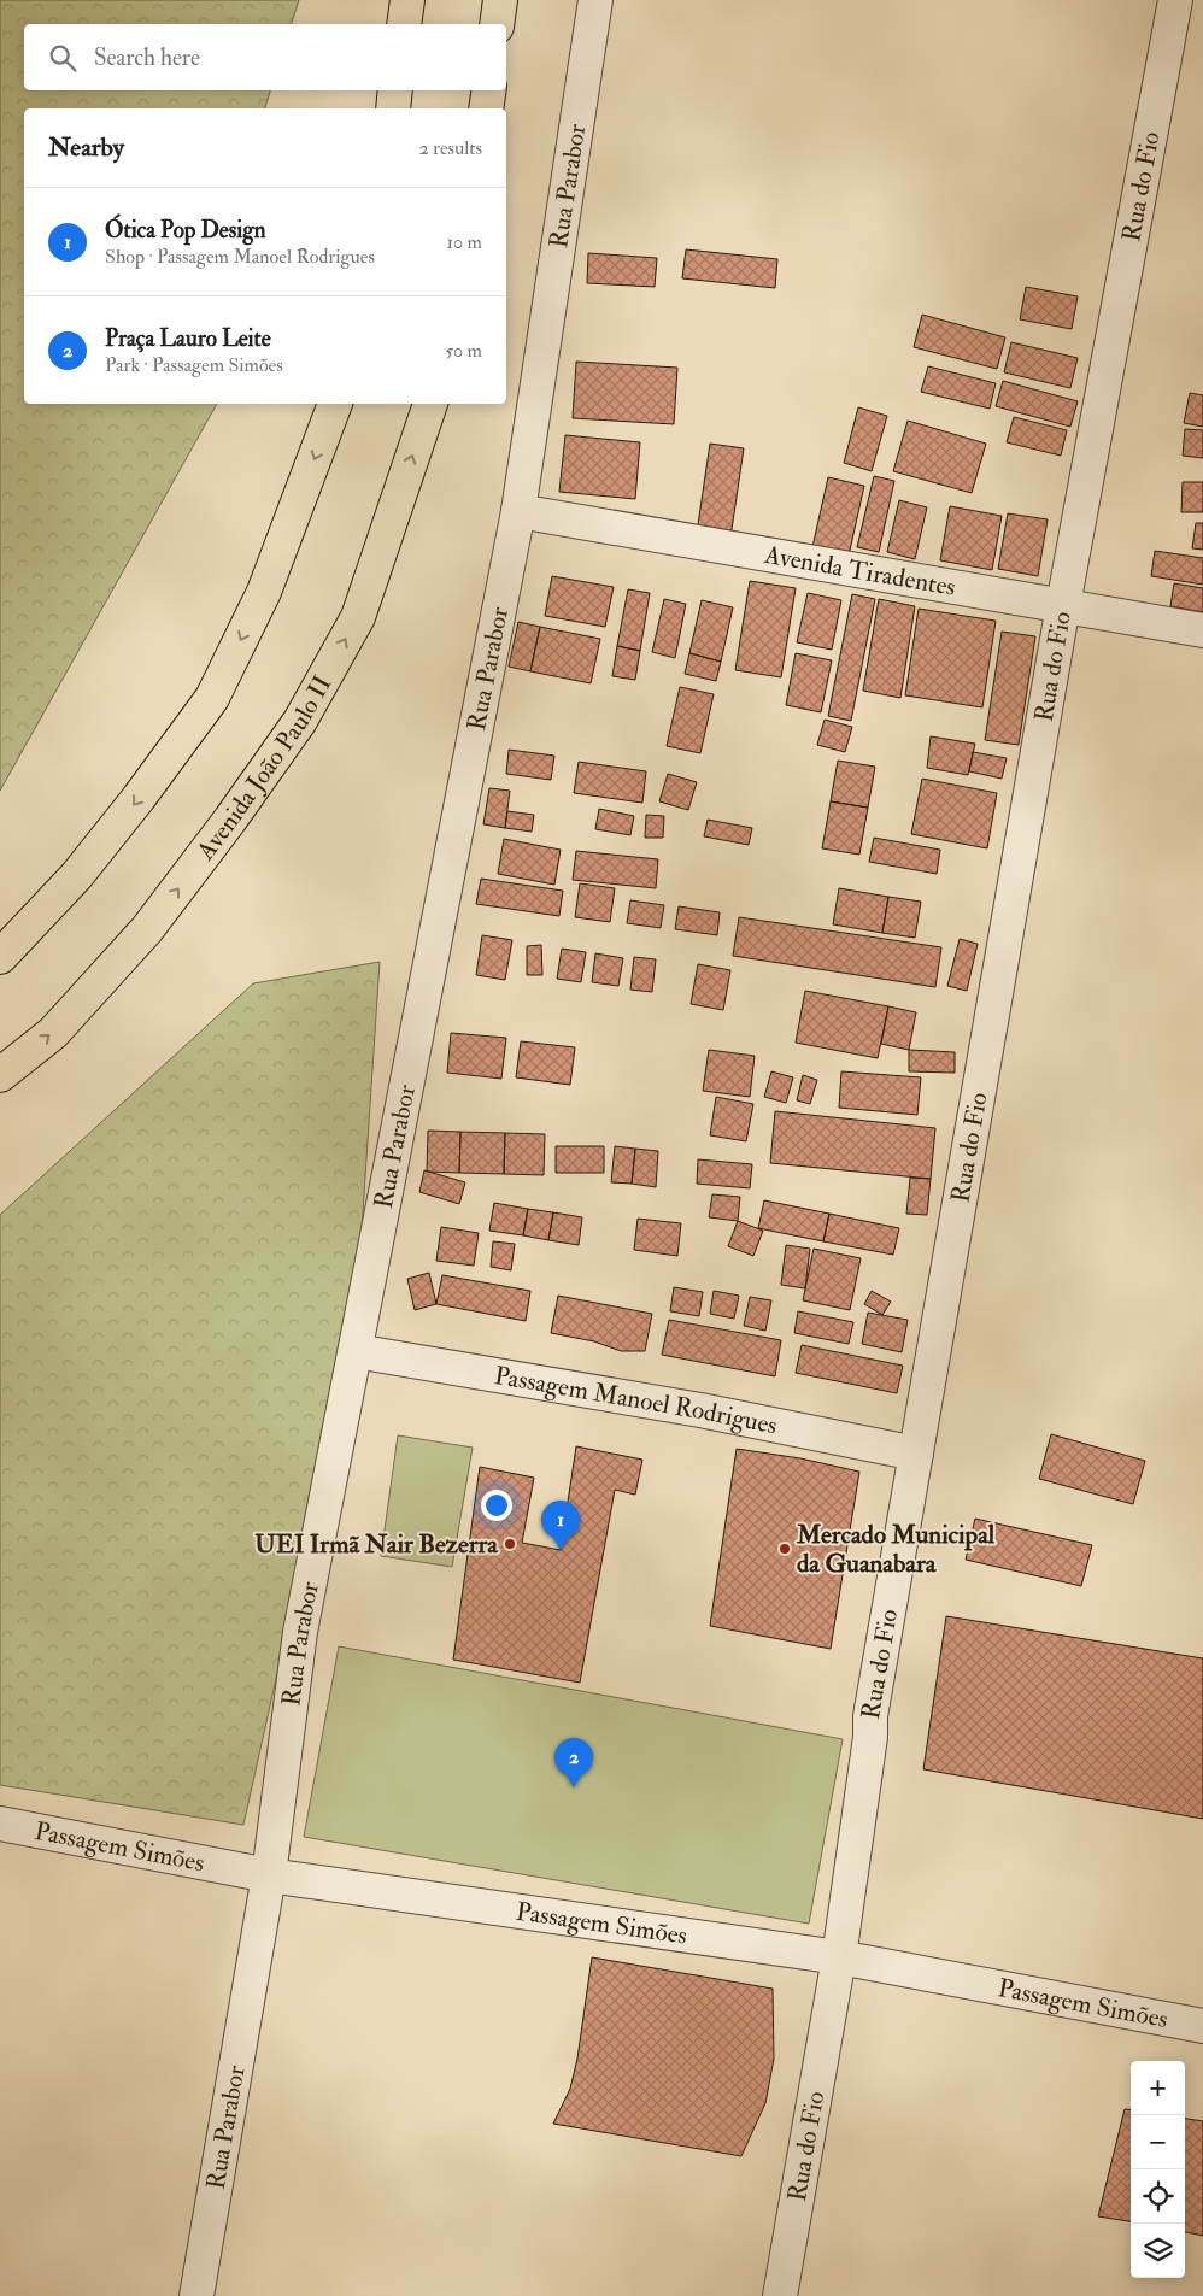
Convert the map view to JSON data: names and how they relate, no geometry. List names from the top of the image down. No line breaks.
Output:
{"streets":{"main road":["Avenida João Paulo II"],"street":["Rua do Fio","Rua Parabor","Avenida Tiradentes","Passagem Manoel Rodrigues","Passagem Simões"]},"crossings":[["Rua do Fio","Avenida Tiradentes"],["Rua do Fio","Passagem Manoel Rodrigues"],["Rua do Fio","Passagem Simões"],["Rua Parabor","Avenida Tiradentes"],["Rua Parabor","Passagem Manoel Rodrigues"],["Rua Parabor","Passagem Simões"]],"places":["UEI Irmã Nair Bezerra","Mercado Municipal da Guanabara"],"page":{"search":"Search here","heading":["Nearby","2 results"],"list":[{"mark":"1","name":"Ótica Pop Design","note":"Shop · Passagem Manoel Rodrigues","value":"10 m"},{"mark":"2","name":"Praça Lauro Leite","note":"Park · Passagem Simões","value":"50 m"}],"pins":["1","2"],"map_buttons":["+","−"]}}
